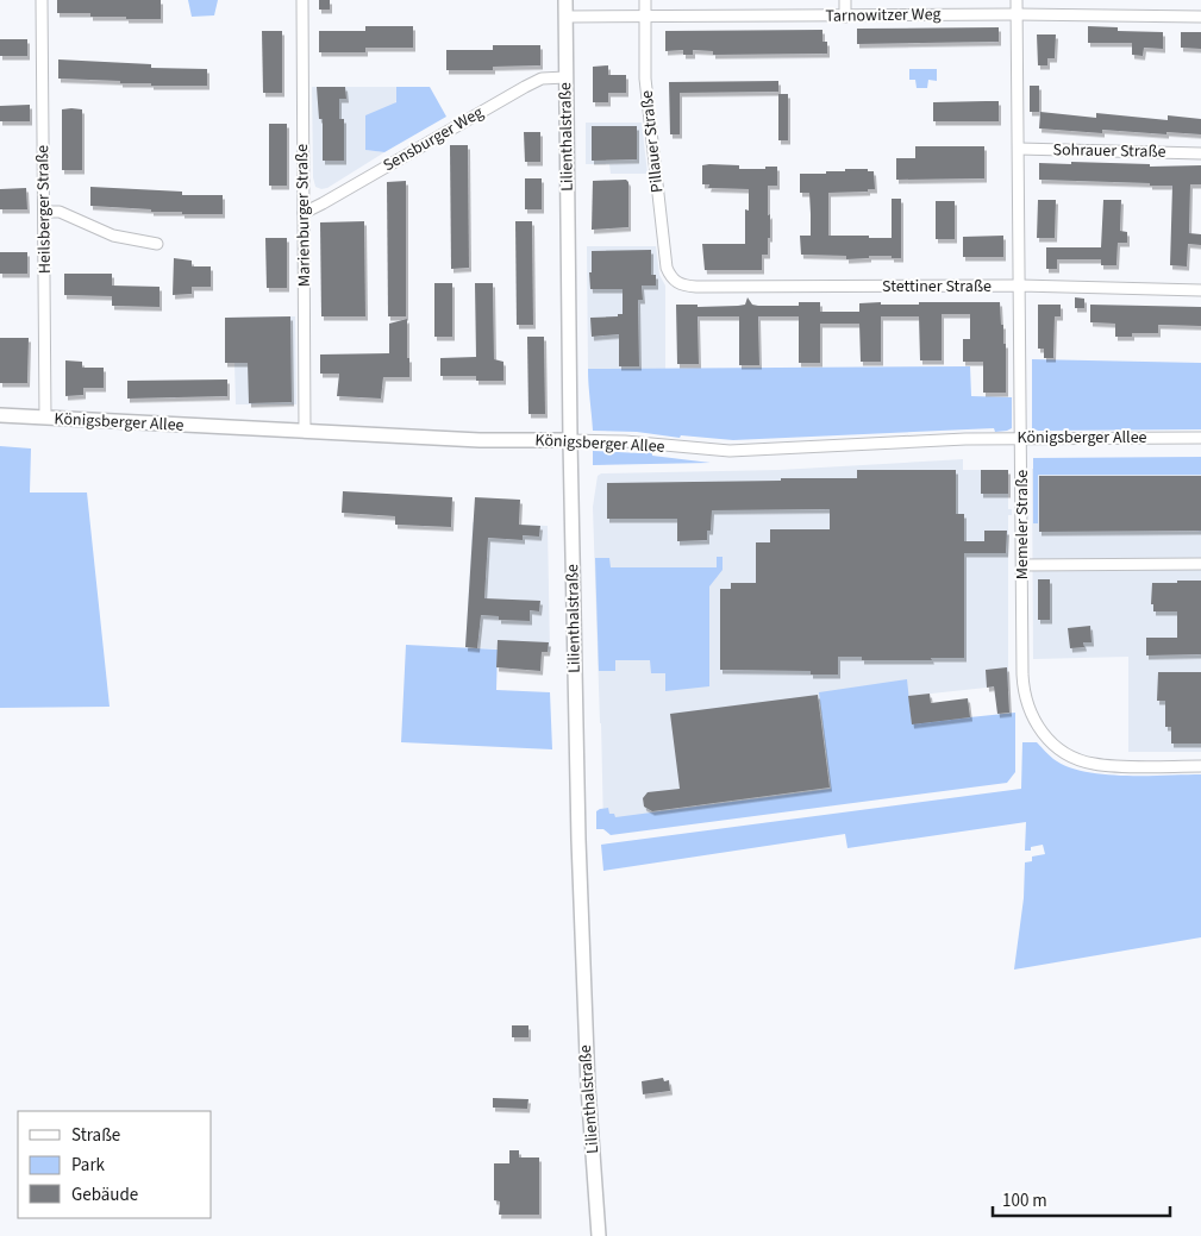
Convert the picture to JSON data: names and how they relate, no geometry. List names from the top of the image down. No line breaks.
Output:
{"streets":{"street":["Tarnowitzer Weg","Lilienthalstraße","Sensburger Weg","Pillauer Straße","Sohrauer Straße","Heilsberger Straße","Marienburger Straße","Stettiner Straße","Königsberger Allee","Memeler Straße"]},"crossings":[["Tarnowitzer Weg","Lilienthalstraße"],["Tarnowitzer Weg","Pillauer Straße"],["Tarnowitzer Weg","Memeler Straße"],["Lilienthalstraße","Sensburger Weg"],["Lilienthalstraße","Königsberger Allee"],["Sensburger Weg","Marienburger Straße"],["Pillauer Straße","Stettiner Straße"],["Sohrauer Straße","Memeler Straße"],["Heilsberger Straße","Königsberger Allee"],["Marienburger Straße","Königsberger Allee"],["Stettiner Straße","Memeler Straße"],["Königsberger Allee","Memeler Straße"]],"legend":["Straße","Park","Gebäude"],"scale_bar":"100 m"}
